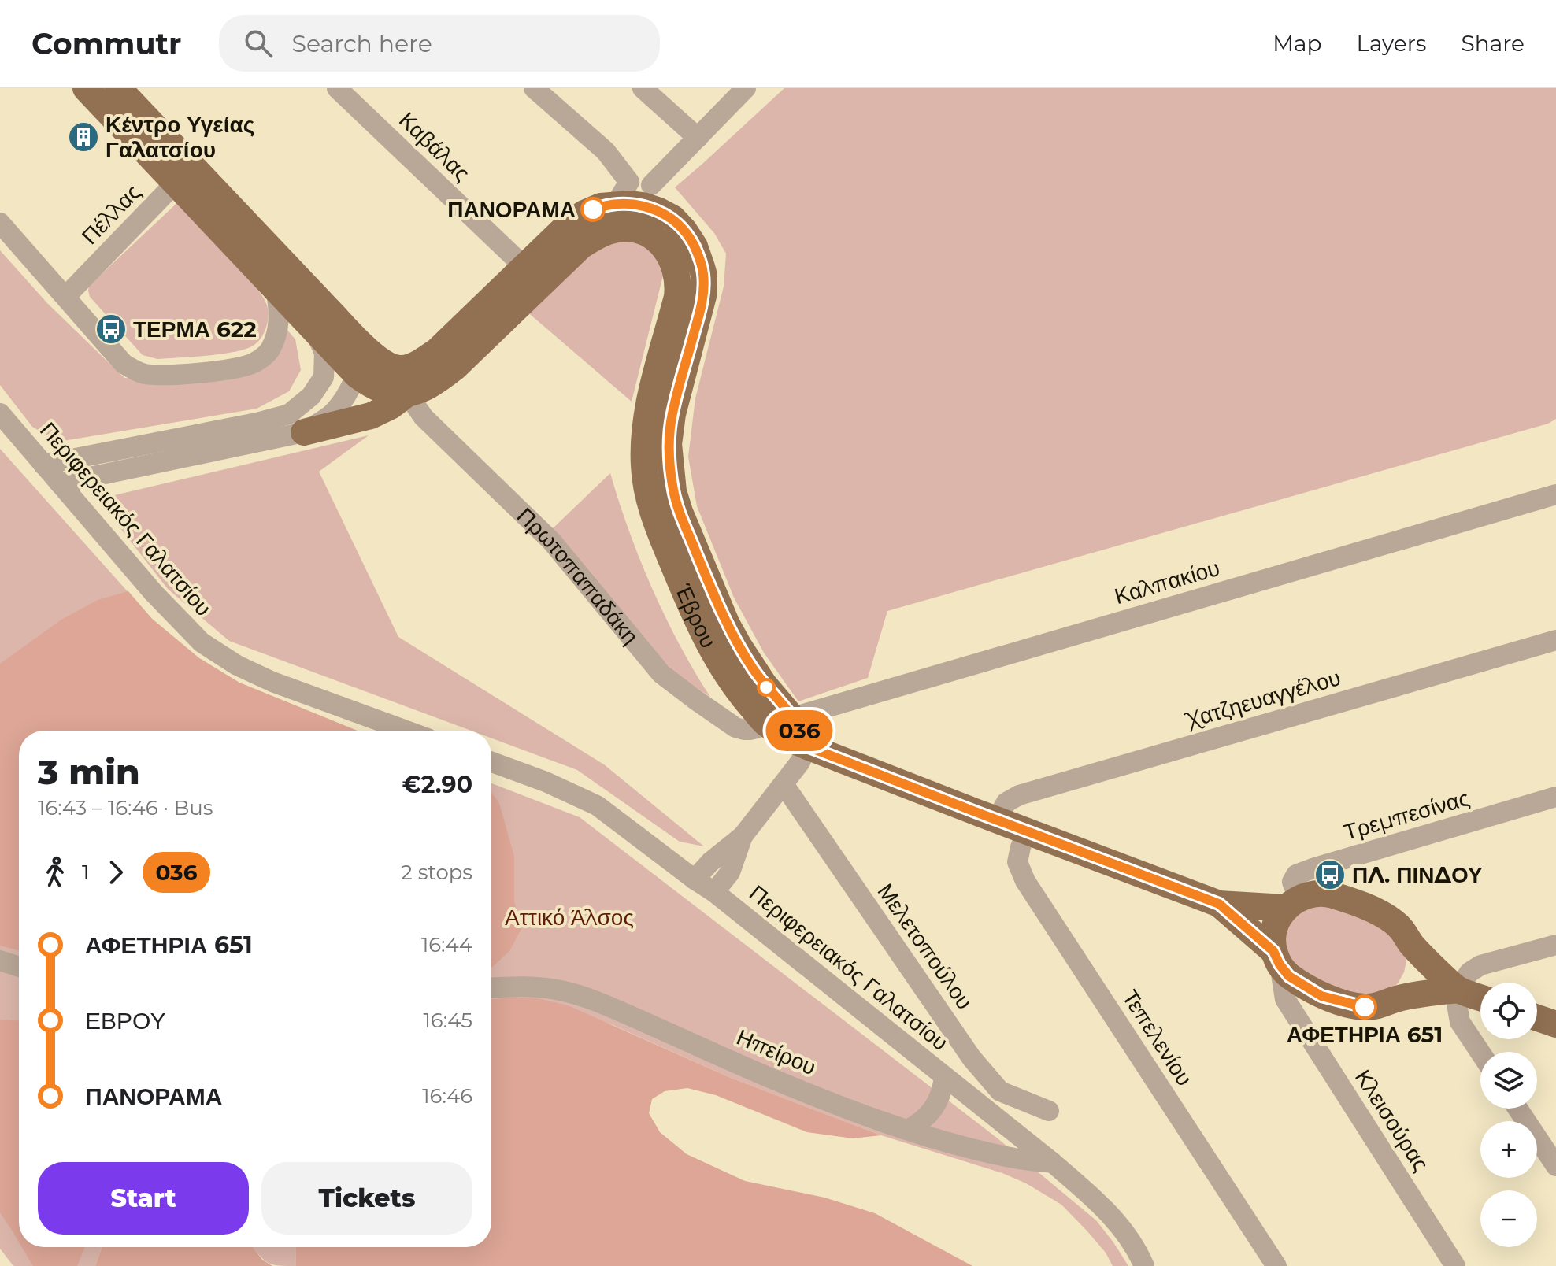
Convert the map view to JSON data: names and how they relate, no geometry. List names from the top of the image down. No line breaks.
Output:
{"streets":{"main road":["Έβρου"],"street":["Καβάλας","Πέλλας","Περιφερειακός Γαλατσίου","Πρωτοπαπαδάκη","Καλπακίου","Χατζηευαγγέλου","Τρεμπεσίνας","Μελετοπούλου","Τεπελενίου","Ηπείρου","Κλεισούρας"]},"crossings":[["Καβάλας","Έβρου"],["Περιφερειακός Γαλατσίου","Ηπείρου"],["Πρωτοπαπαδάκη","Έβρου"],["Καλπακίου","Έβρου"],["Τρεμπεσίνας","Κλεισούρας"]],"parks":["Αττικό Άλσος"],"places":{"building":["Κέντρο Υγείας Γαλατσίου"],"other":["ΠΑΝΟΡΑΜΑ","ΑΦΕΤΗΡΙΑ 651"],"bus stop":["ΤΕΡΜΑ 622","ΠΛ. ΠΙΝΔΟΥ"]},"lines":["bus line 036"],"page":{"header":"Commutr","search":"Search here","nav":["Map","Layers","Share"],"on_map":"036","heading":["3 min","16:43 – 16:46 · Bus","€2.90"],"legs":["1","036","2 stops"],"list":[{"name":"ΑΦΕΤΗΡΙΑ 651","value":"16:44"},{"name":"ΕΒΡΟΥ","value":"16:45"},{"name":"ΠΑΝΟΡΑΜΑ","value":"16:46"}],"map_buttons":["+","−"],"buttons":["Start","Tickets"]}}
